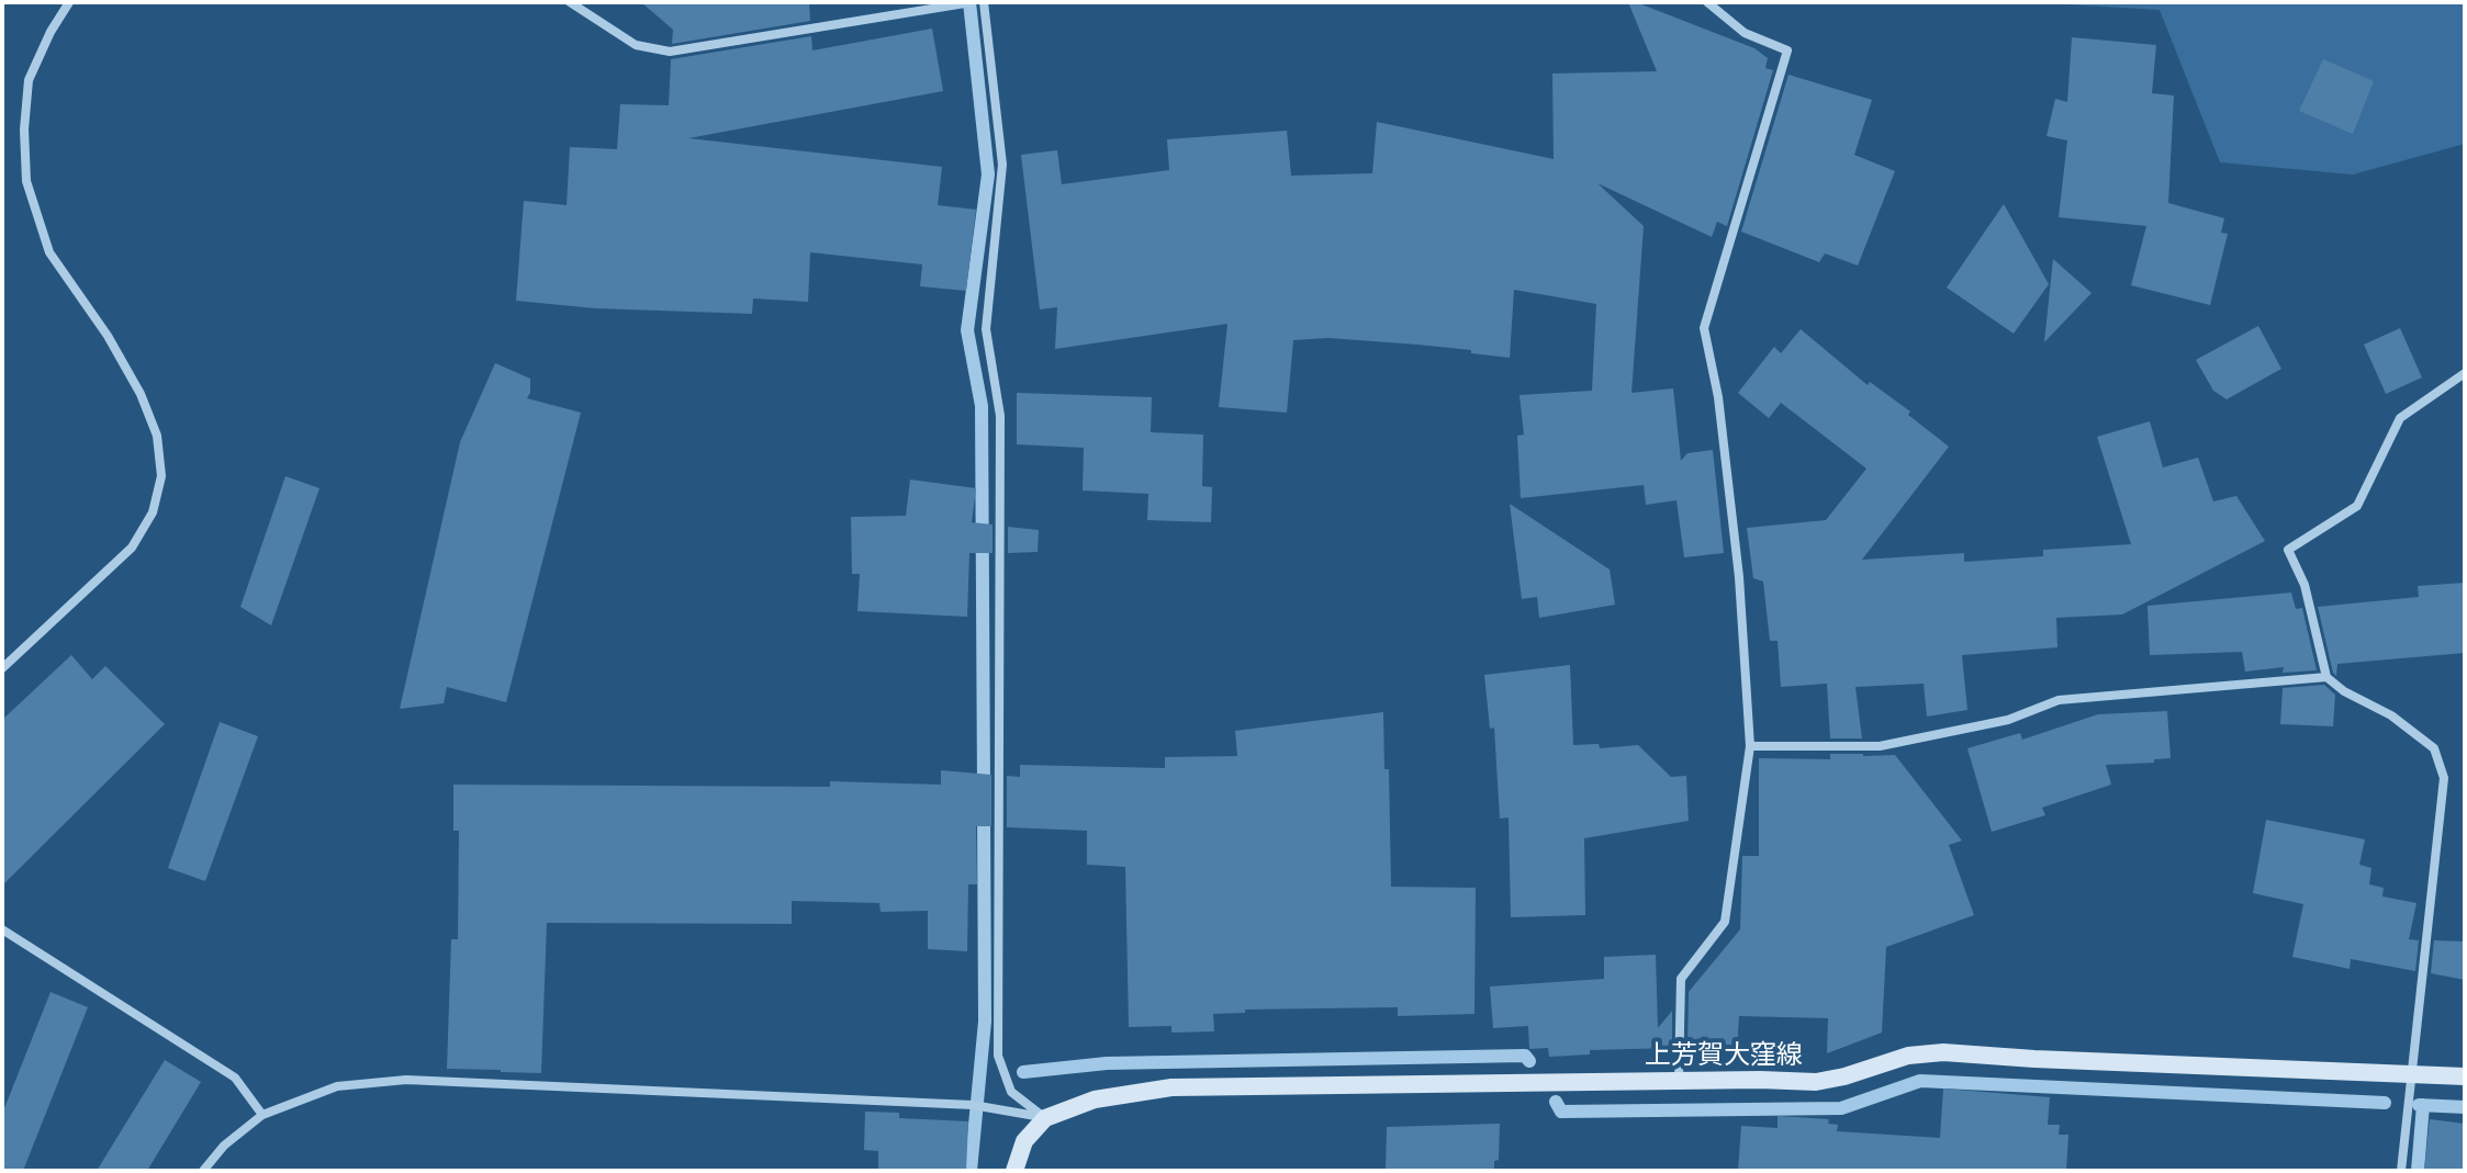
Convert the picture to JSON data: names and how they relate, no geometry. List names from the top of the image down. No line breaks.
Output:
{"streets":{"main road":["上芳賀大窪線"]}}
